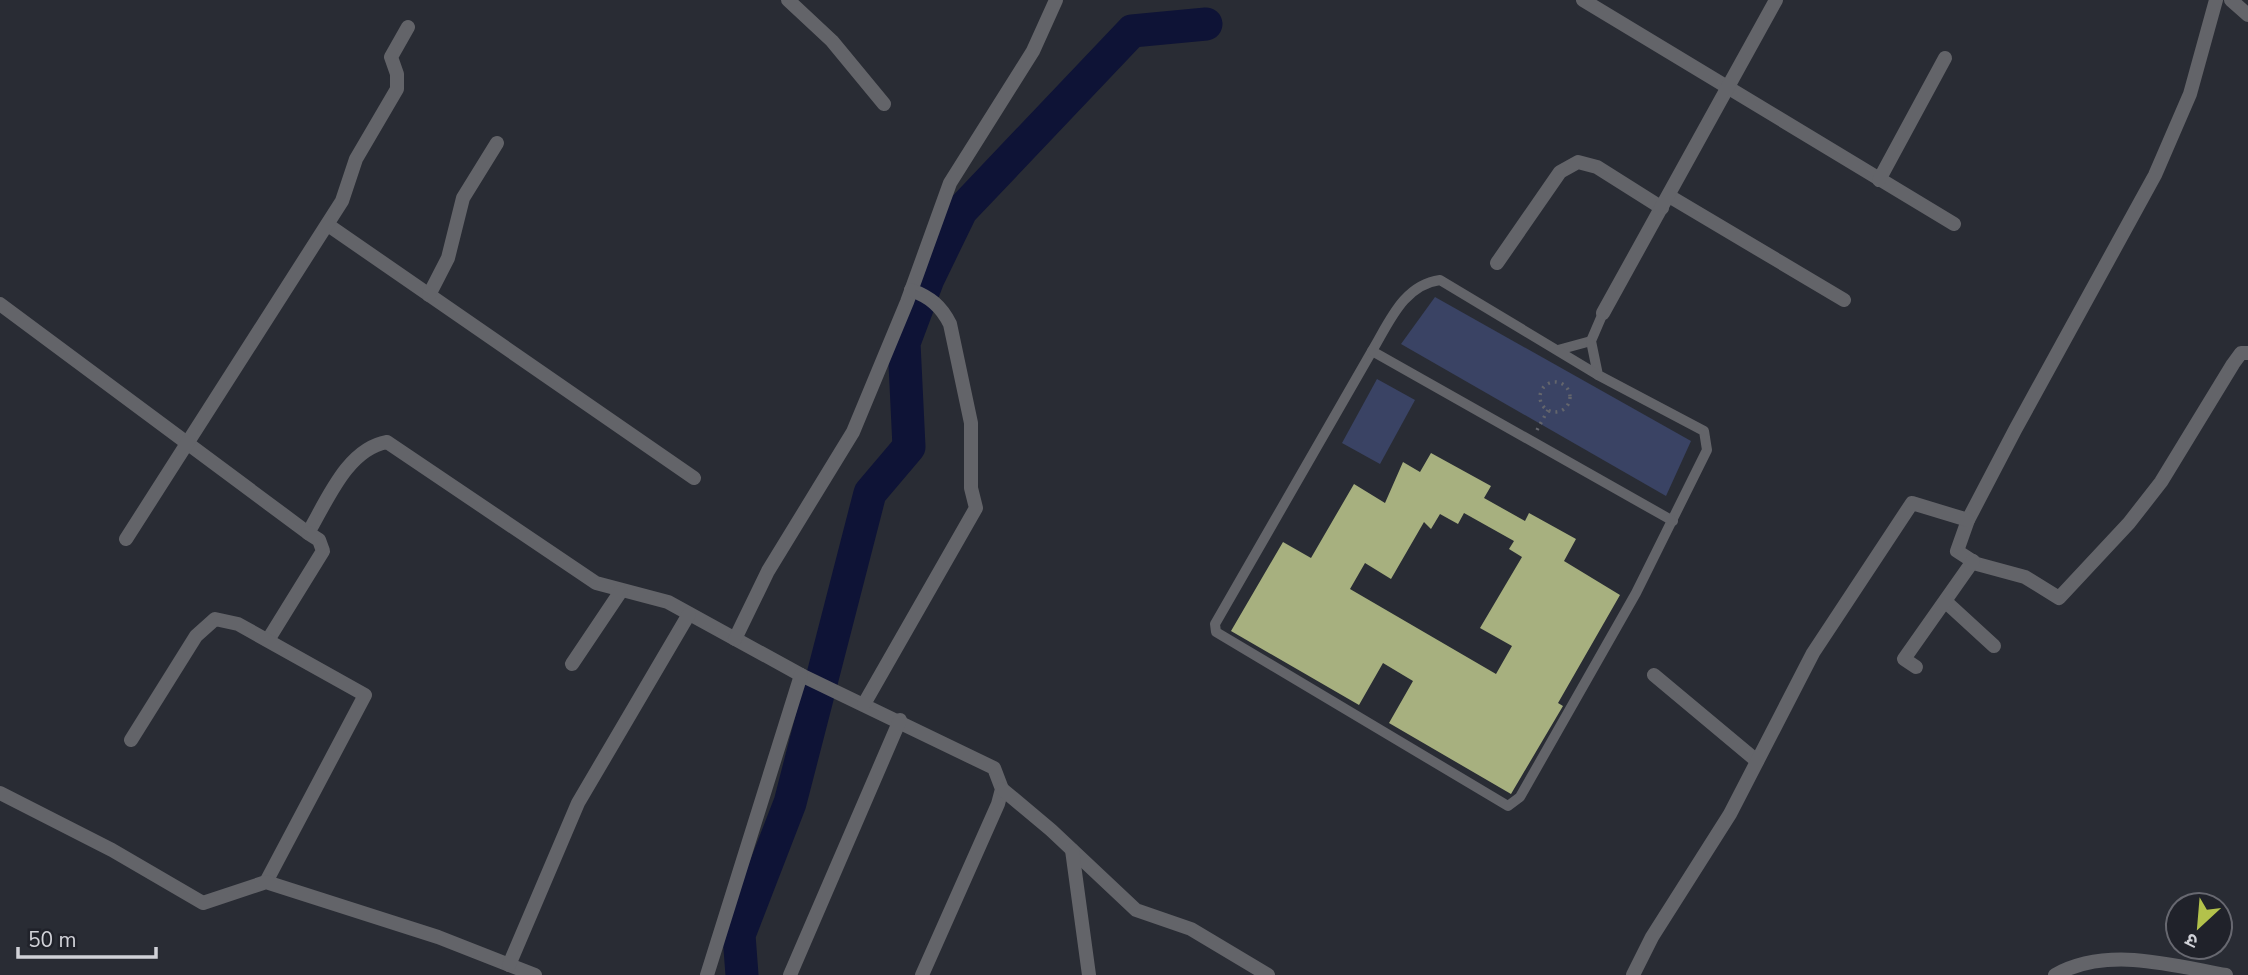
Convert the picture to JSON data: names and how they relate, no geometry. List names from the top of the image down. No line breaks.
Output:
{"scale_bar":"50 m","north":"bottom left"}
